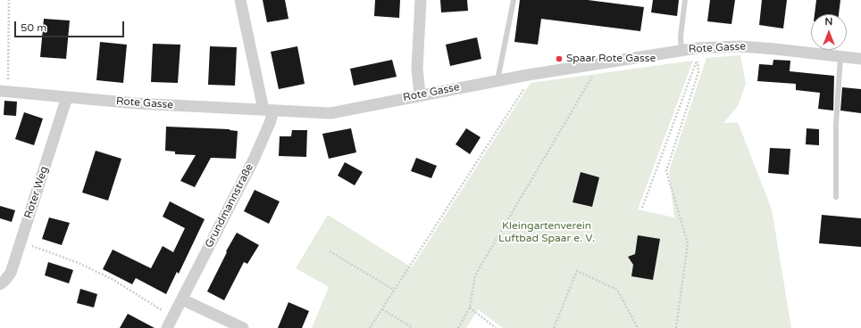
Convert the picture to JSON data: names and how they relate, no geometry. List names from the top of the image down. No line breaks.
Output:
{"streets":{"street":["Rote Gasse","Roter Weg","Grundmannstraße"]},"crossings":[["Rote Gasse","Roter Weg"],["Rote Gasse","Grundmannstraße"]],"parks":["Kleingartenverein Luftbad Spaar e. V."],"places":["Spaar Rote Gasse"],"scale_bar":"50 m","north":"top"}
